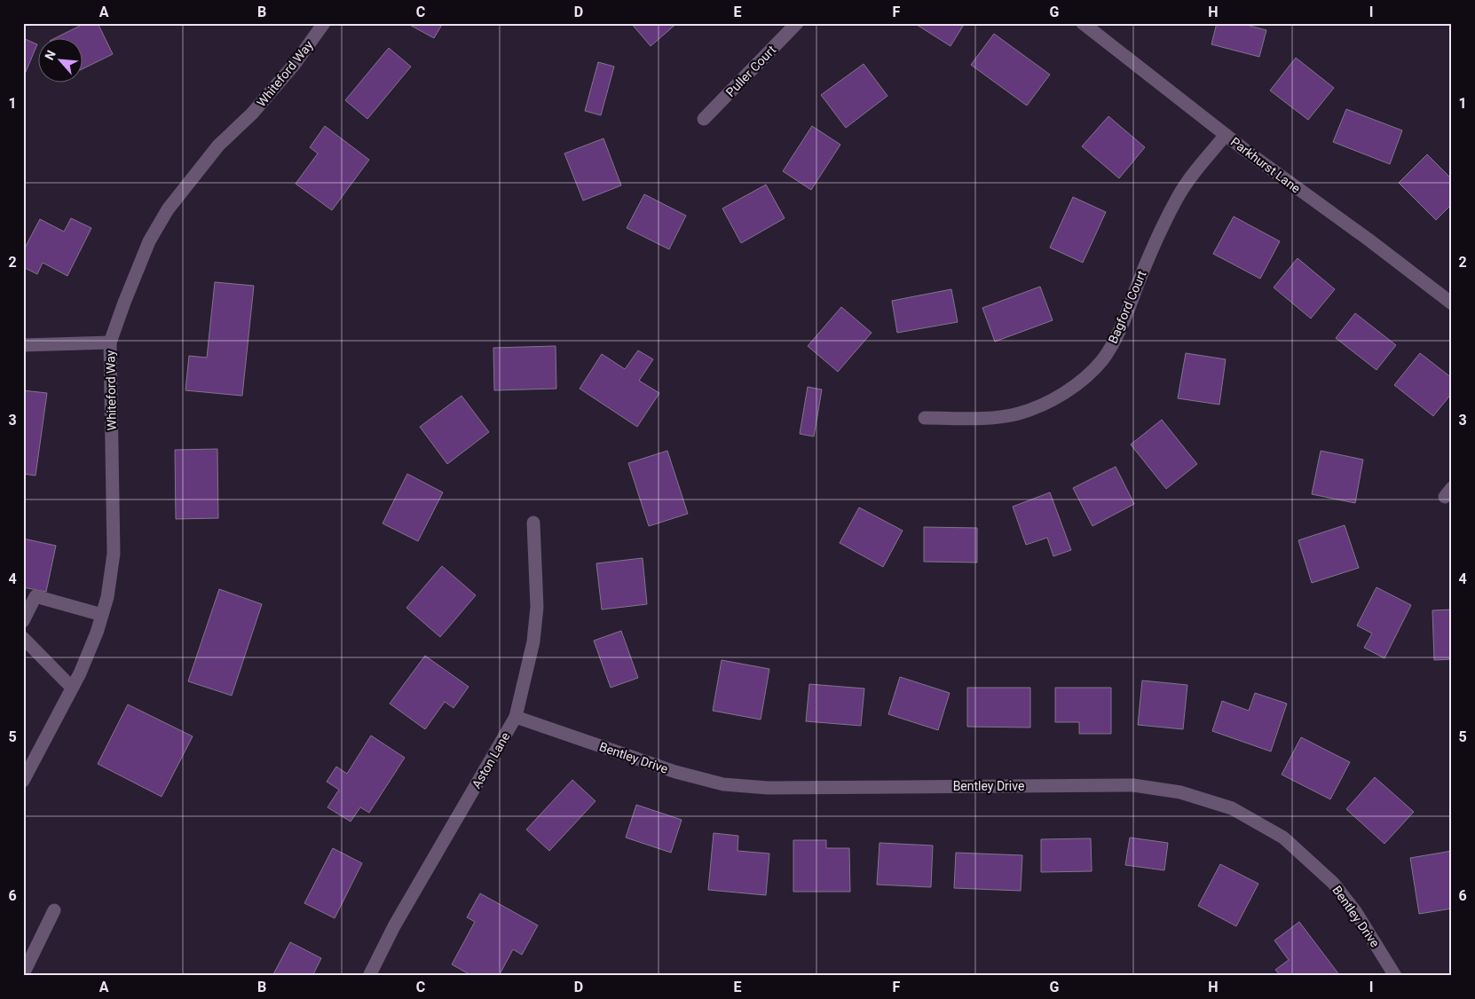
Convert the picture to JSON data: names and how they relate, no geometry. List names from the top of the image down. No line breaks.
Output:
{"streets":{"street":["Puller Court","Whiteford Way","Parkhurst Lane","Bagford Court","Bentley Drive","Aston Lane"]},"crossings":[["Parkhurst Lane","Bagford Court"],["Bentley Drive","Aston Lane"]],"north":"top left","grid":{"columns":["A","B","C","D","E","F","G","H","I"],"rows":["1","2","3","4","5","6"]}}
